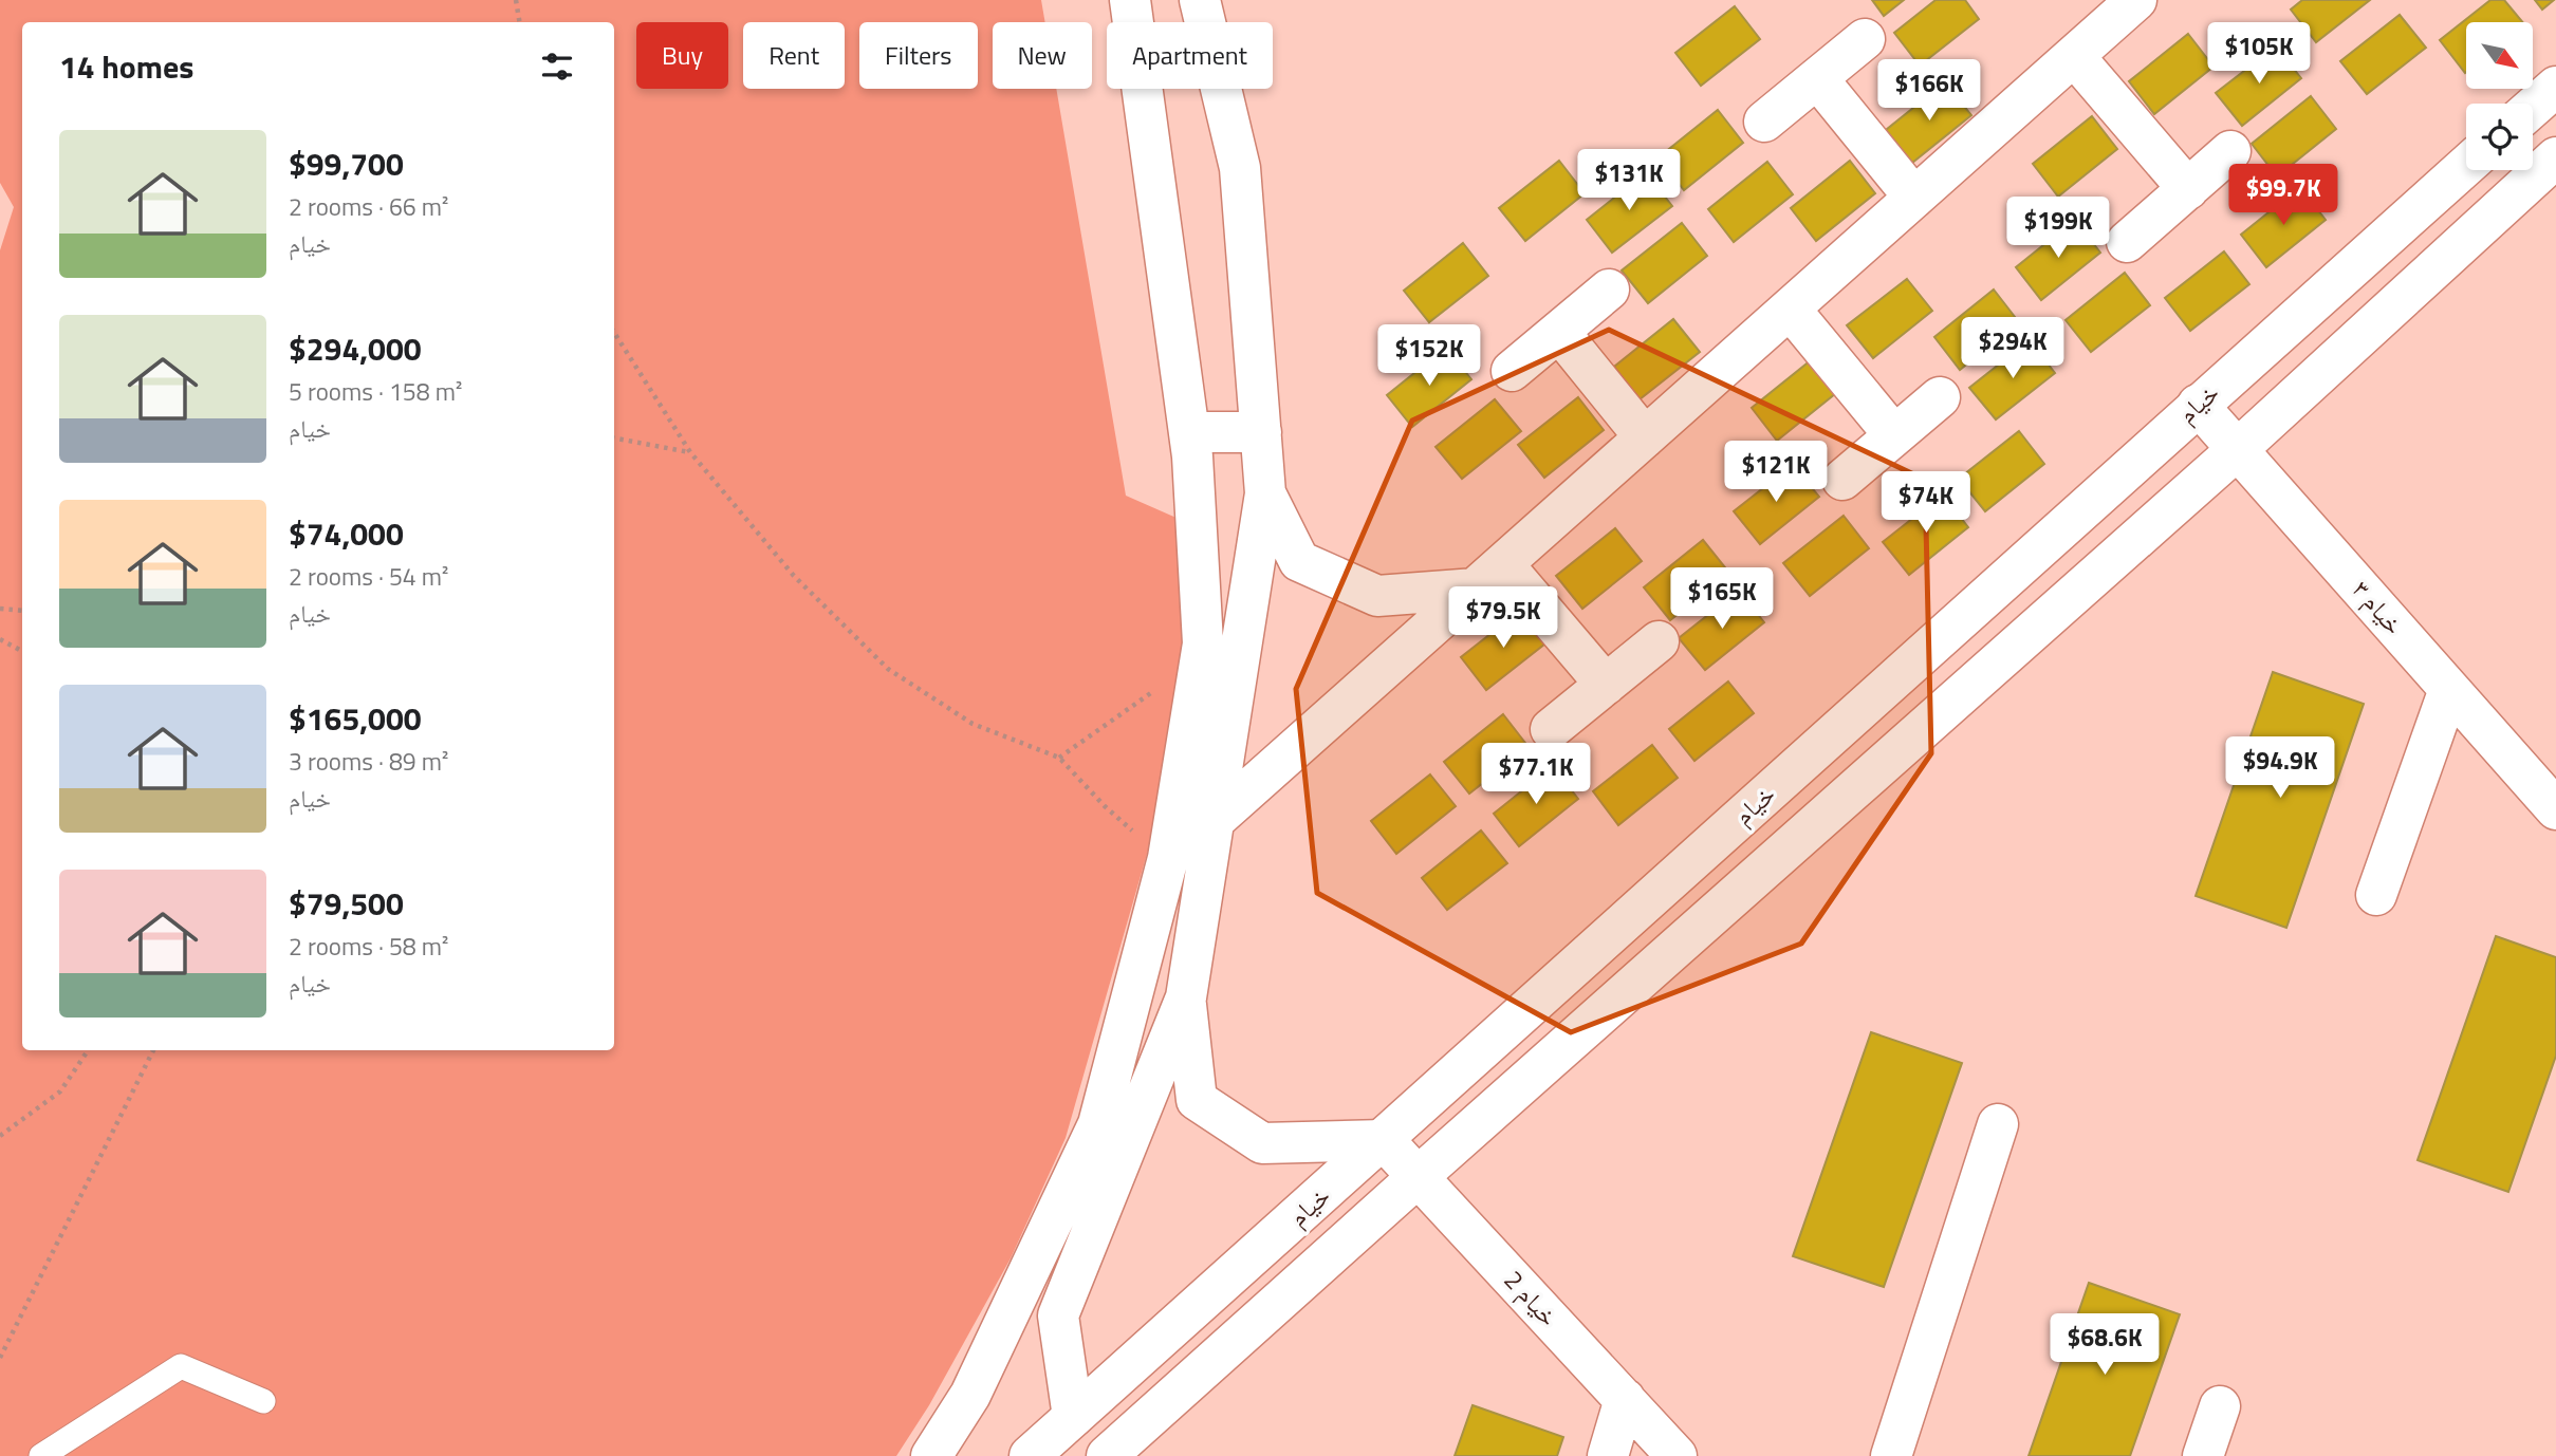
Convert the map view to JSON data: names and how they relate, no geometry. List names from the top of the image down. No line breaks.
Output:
{"streets":{"street":["خیام","خیام ۳","خیام 2"]},"crossings":[["خیام","خیام ۳"],["خیام","خیام 2"]],"north":"bottom right","page":{"price":["$105K","$166K","$131K","$99.7K","$199K","$294K","$152K","$121K","$74K","$165K","$79.5K","$94.9K","$77.1K","$68.6K"],"chip":["Buy","Rent","Filters","New","Apartment"],"heading":"14 homes","list":[{"name":"$99,700","note":"2 rooms · 66 m² · خیام"},{"name":"$294,000","note":"5 rooms · 158 m² · خیام"},{"name":"$74,000","note":"2 rooms · 54 m² · خیام"},{"name":"$165,000","note":"3 rooms · 89 m² · خیام"},{"name":"$79,500","note":"2 rooms · 58 m² · خیام"}]}}
